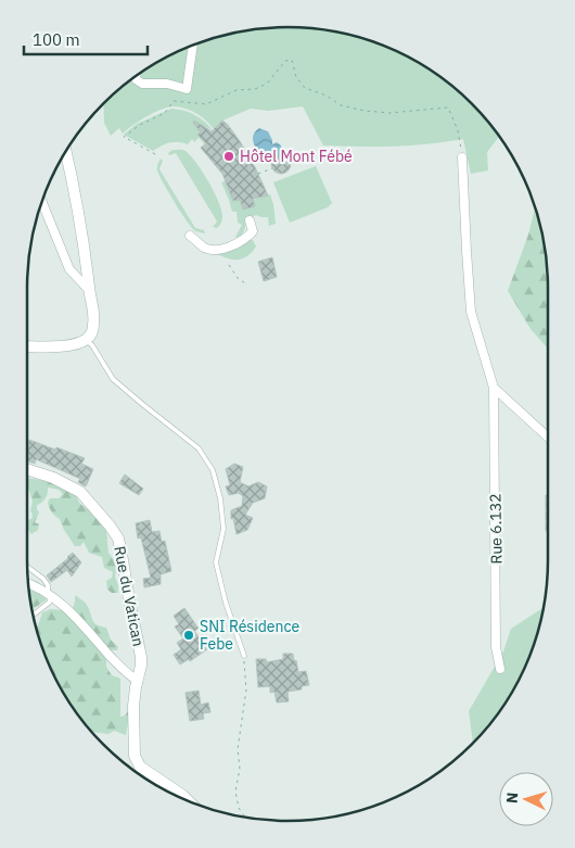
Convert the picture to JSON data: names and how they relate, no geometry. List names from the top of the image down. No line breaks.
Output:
{"streets":{"street":["Rue 6.132","Rue du Vatican"]},"places":["Hôtel Mont Fébé","SNI Résidence Febe"],"scale_bar":"100 m","north":"left"}
